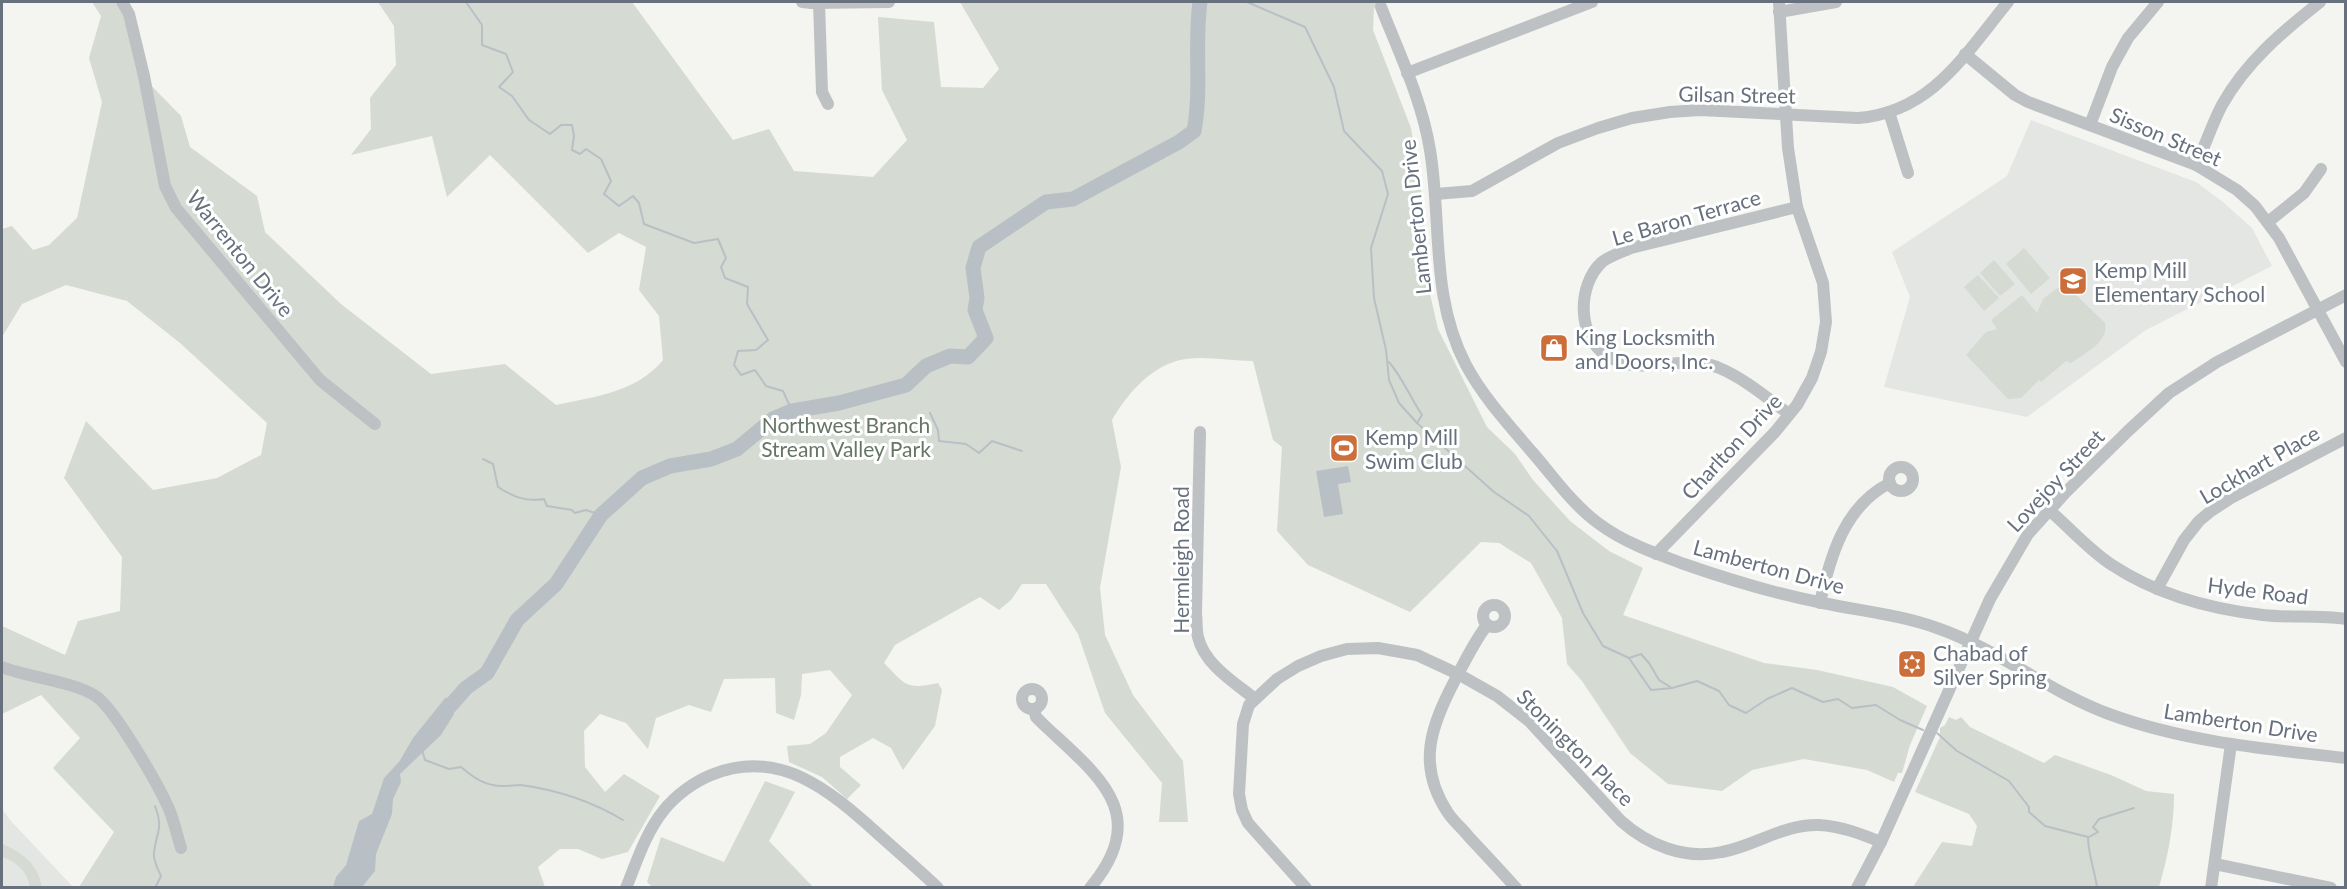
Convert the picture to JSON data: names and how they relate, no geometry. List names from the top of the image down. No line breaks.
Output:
{"streets":{"street":["Gilsan Street","Sisson Street","Lamberton Drive","Le Baron Terrace","Warrenton Drive","Charlton Drive","Lockhart Place","Lovejoy Street","Hermleigh Road","Hyde Road","Stonington Place"]},"crossings":[["Gilsan Street","Sisson Street"],["Gilsan Street","Lamberton Drive"],["Gilsan Street","Charlton Drive"],["Sisson Street","Lovejoy Street"],["Lamberton Drive","Charlton Drive"],["Lamberton Drive","Lovejoy Street"],["Le Baron Terrace","Charlton Drive"],["Lockhart Place","Hyde Road"],["Lovejoy Street","Hyde Road"],["Lovejoy Street","Stonington Place"],["Hermleigh Road","Stonington Place"]],"parks":["Northwest Branch Stream Valley Park"],"places":{"school or university":["Kemp Mill Elementary School"],"shop":["King Locksmith and Doors, Inc."],"sports":["Kemp Mill Swim Club"],"synagogue":["Chabad of Silver Spring"]}}
